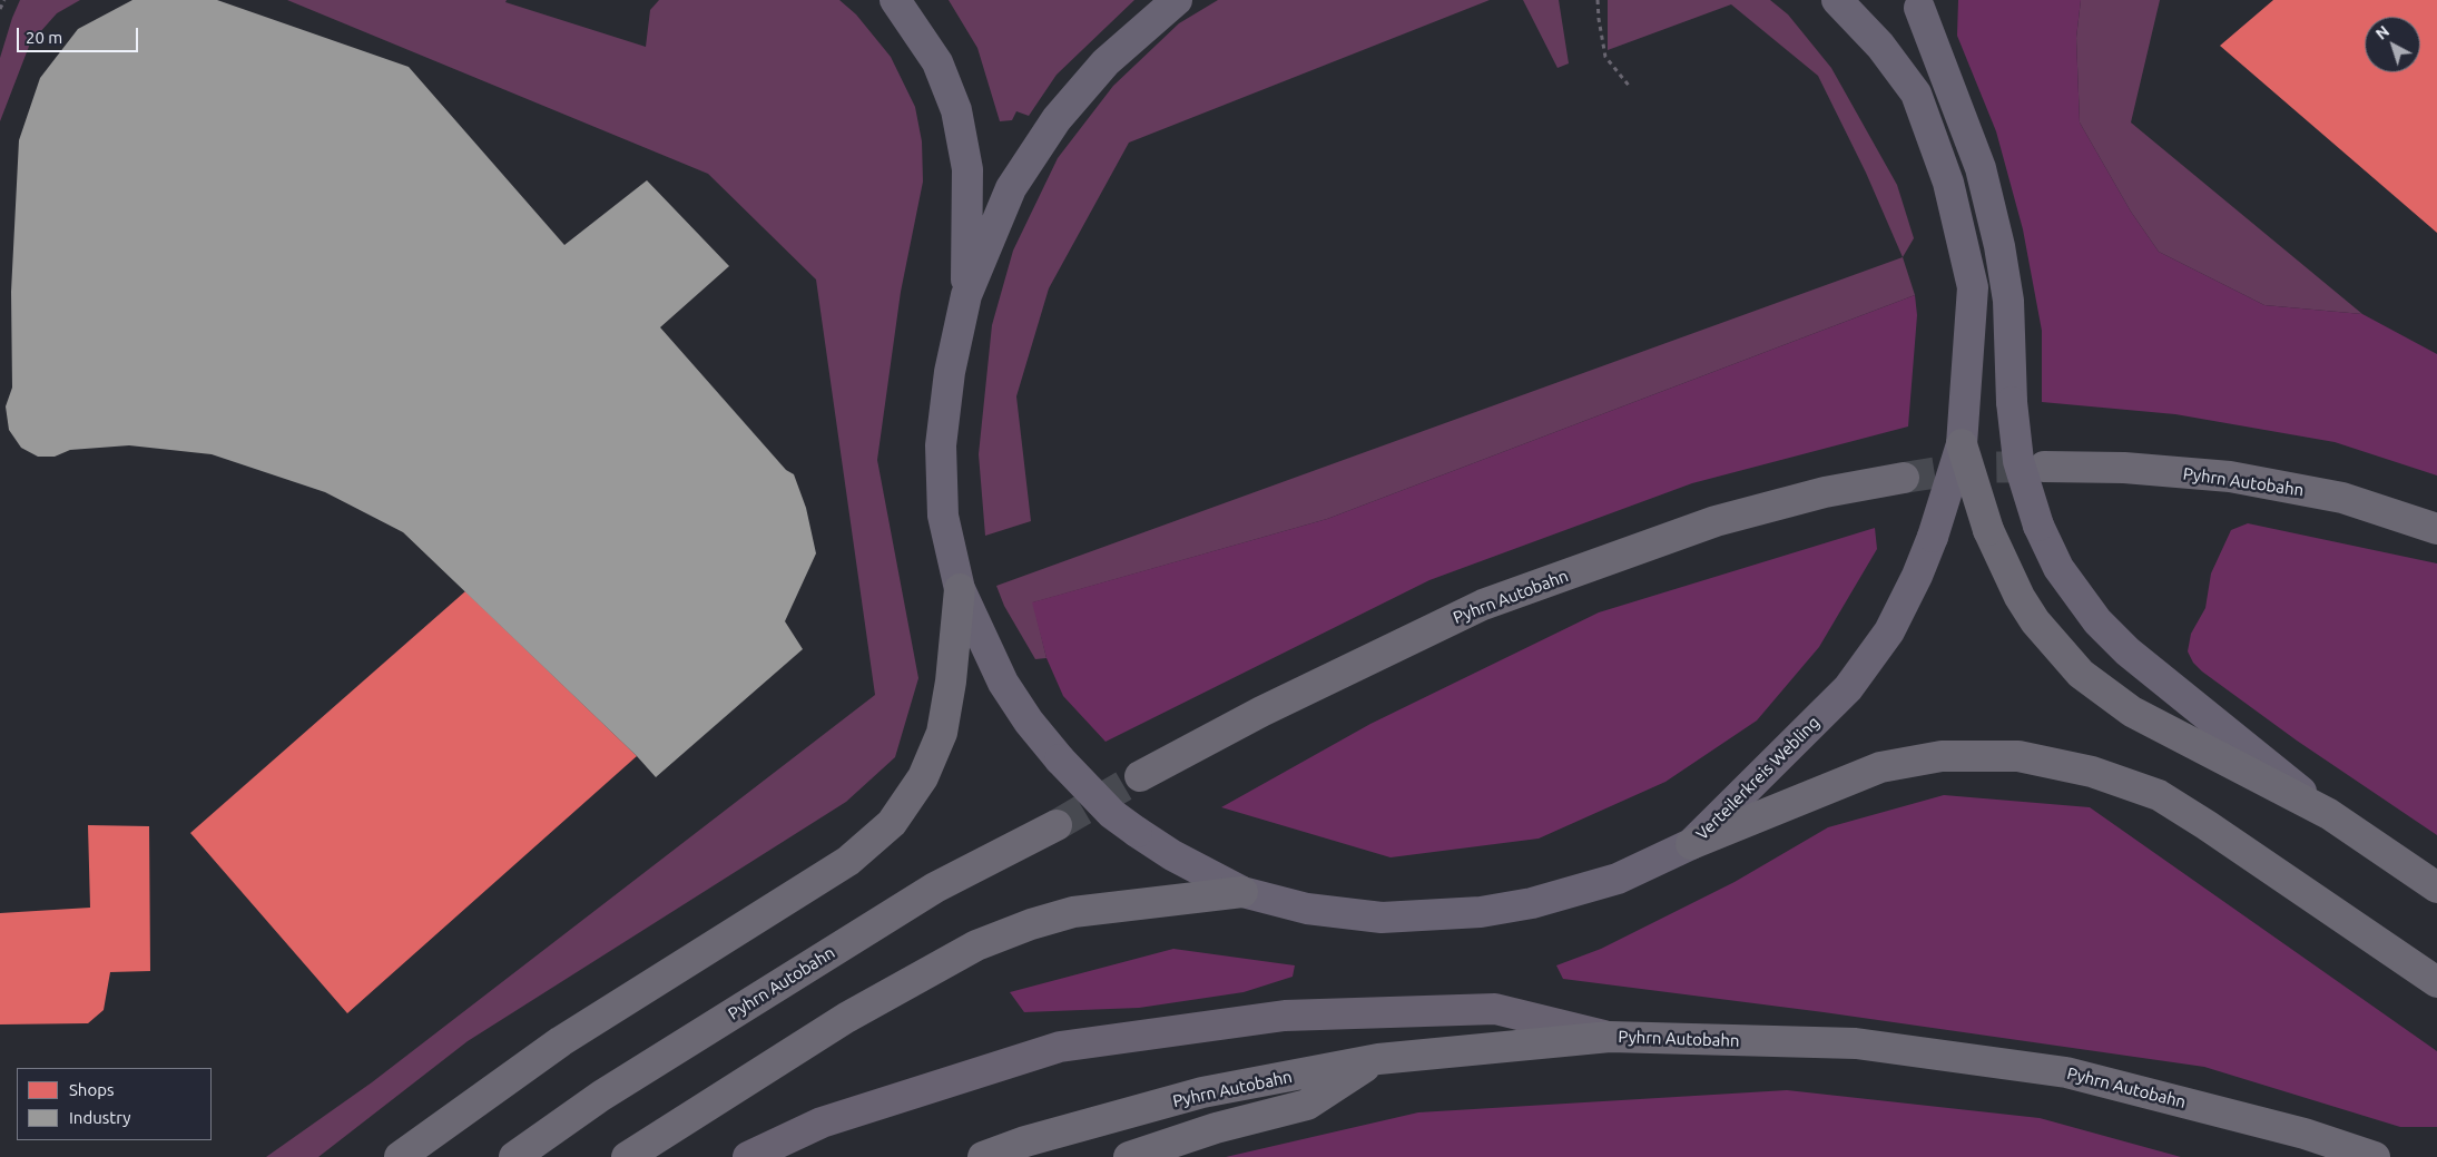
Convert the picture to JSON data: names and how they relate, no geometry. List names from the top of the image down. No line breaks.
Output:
{"streets":{"highway":["Pyhrn Autobahn"],"main road":["Verteilerkreis Webling"]},"legend":["Shops","Industry"],"scale_bar":"20 m","north":"top left"}
